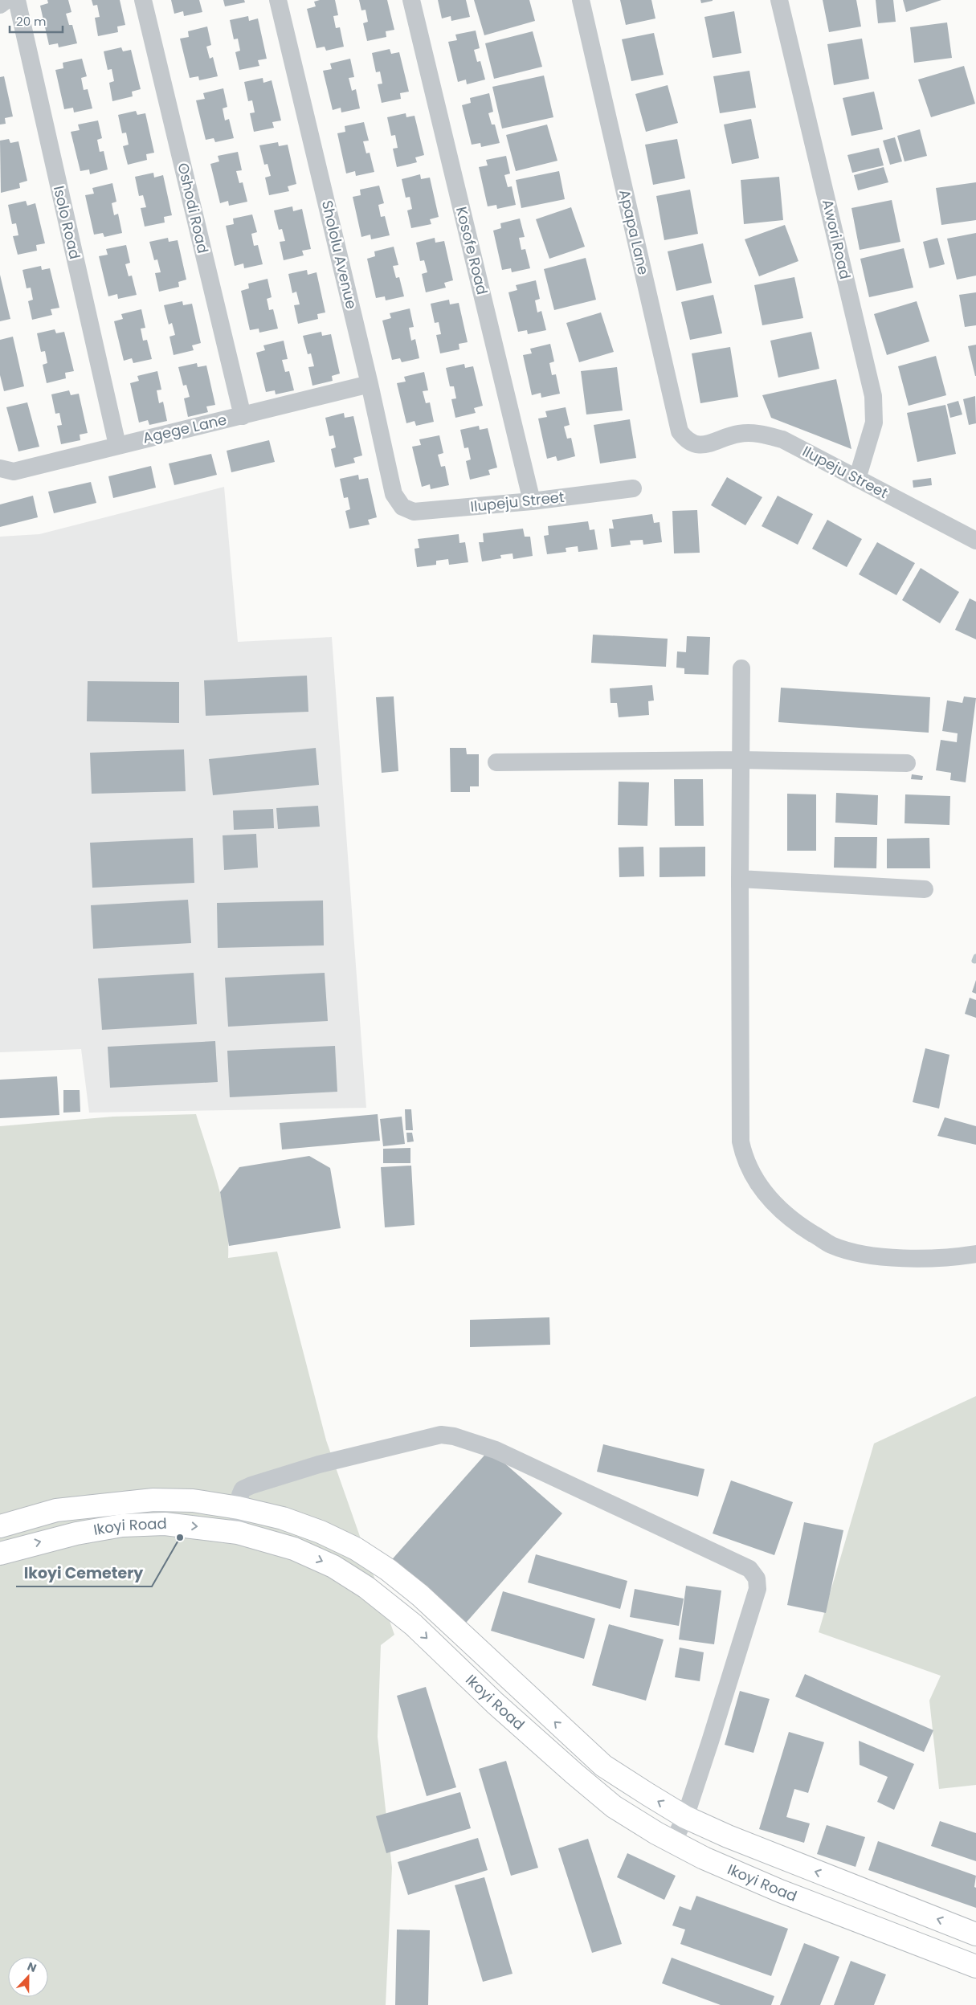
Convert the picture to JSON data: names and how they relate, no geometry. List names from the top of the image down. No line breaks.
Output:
{"streets":{"main road":["Ikoyi Road"],"street":["Oshodi Road","Isolo Road","Apapa Lane","Awori Road","Kosofe Road","Shololu Avenue","Agege Lane","Ilupeju Street"]},"crossings":[["Oshodi Road","Agege Lane"],["Isolo Road","Agege Lane"],["Apapa Lane","Ilupeju Street"],["Awori Road","Ilupeju Street"],["Kosofe Road","Ilupeju Street"],["Shololu Avenue","Agege Lane"],["Shololu Avenue","Ilupeju Street"]],"places":["Ikoyi Cemetery"],"scale_bar":"20 m","north":"top"}
